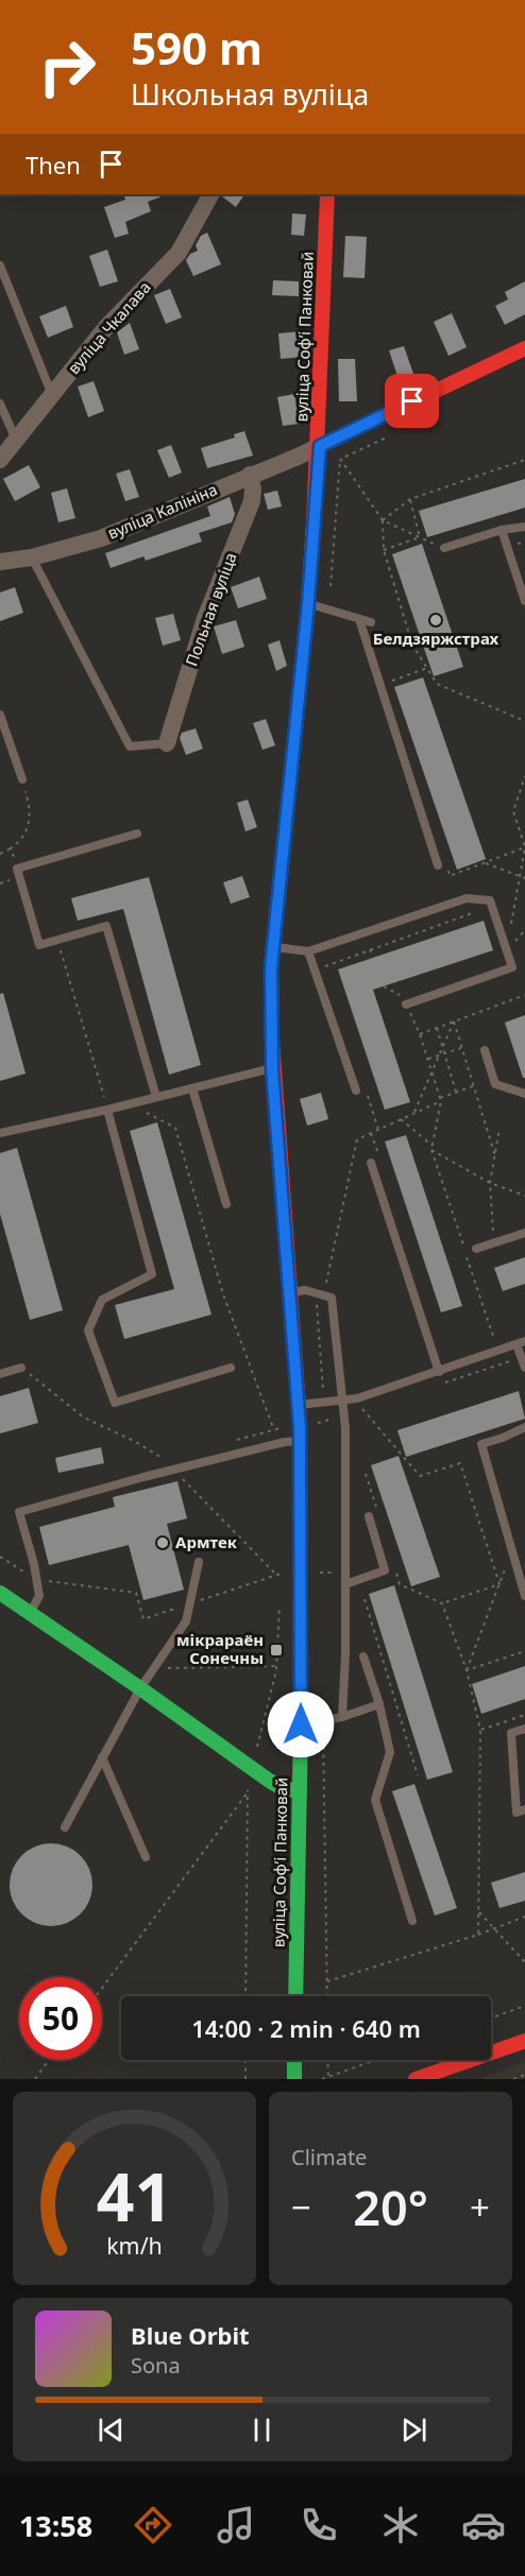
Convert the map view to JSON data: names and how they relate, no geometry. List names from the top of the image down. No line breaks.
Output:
{"streets":{"main road":["вуліца Софʼі Панковай"],"street":["вуліца Чкалава","вуліца Калініна","Польная вуліца"]},"crossings":[["вуліца Софʼі Панковай","вуліца Калініна"],["вуліца Калініна","Польная вуліца"]],"places":{"other":["Белдзяржстрах","Армтек"],"transit":["мікрараён Сонечны"]},"page":{"turn":["590 m","Школьная вуліца"],"then":"Then","limit":"50","trip":"14:00 · 2 min · 640 m","tile":"Climate","heat":["−","20°","+"],"song":["Blue Orbit","Sona"],"tabs":"13:58","gauge":["41","km/h"]}}
